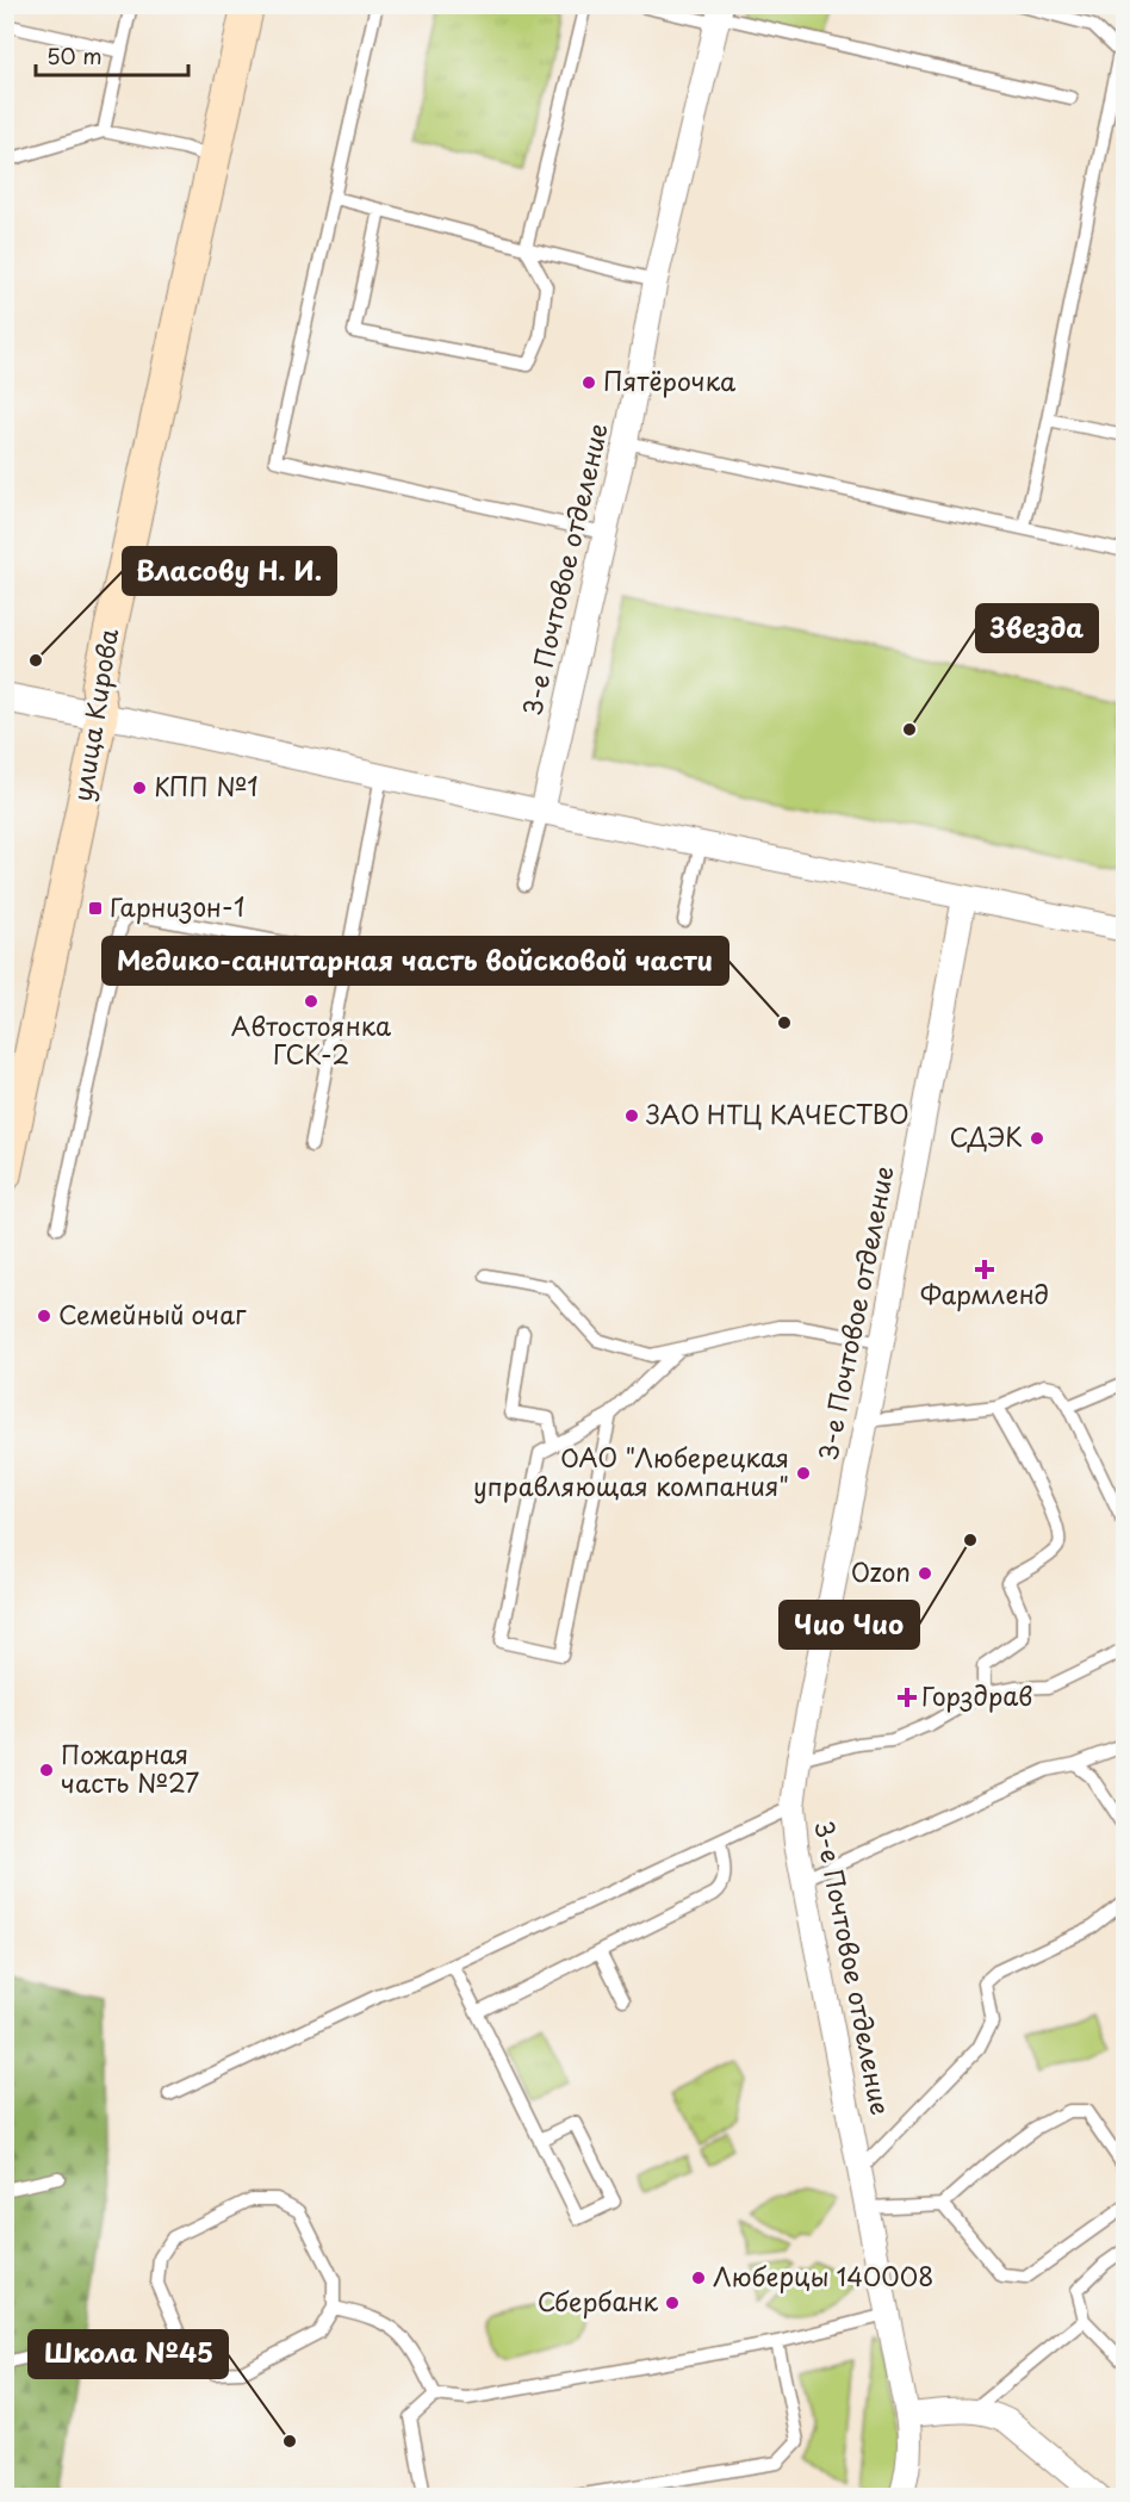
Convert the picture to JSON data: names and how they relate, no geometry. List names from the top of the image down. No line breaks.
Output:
{"streets":{"main road":["улица Кирова"],"street":["3-е Почтовое отделение"]},"places":{"other":["Пятёрочка","Власову Н. И.","Звезда","КПП №1","Автостоянка ГСК-2","Медико-санитарная часть войсковой части","ЗАО НТЦ КАЧЕСТВО","СДЭК","Семейный очаг","ОАО \"Люберецкая управляющая компания\"","Чио Чио","Ozon","Пожарная часть №27","Люберцы 140008","Сбербанк","Школа №45"],"transit":["Гарнизон-1"],"health":["Фармленд","Горздрав"]},"scale_bar":"50 m"}
